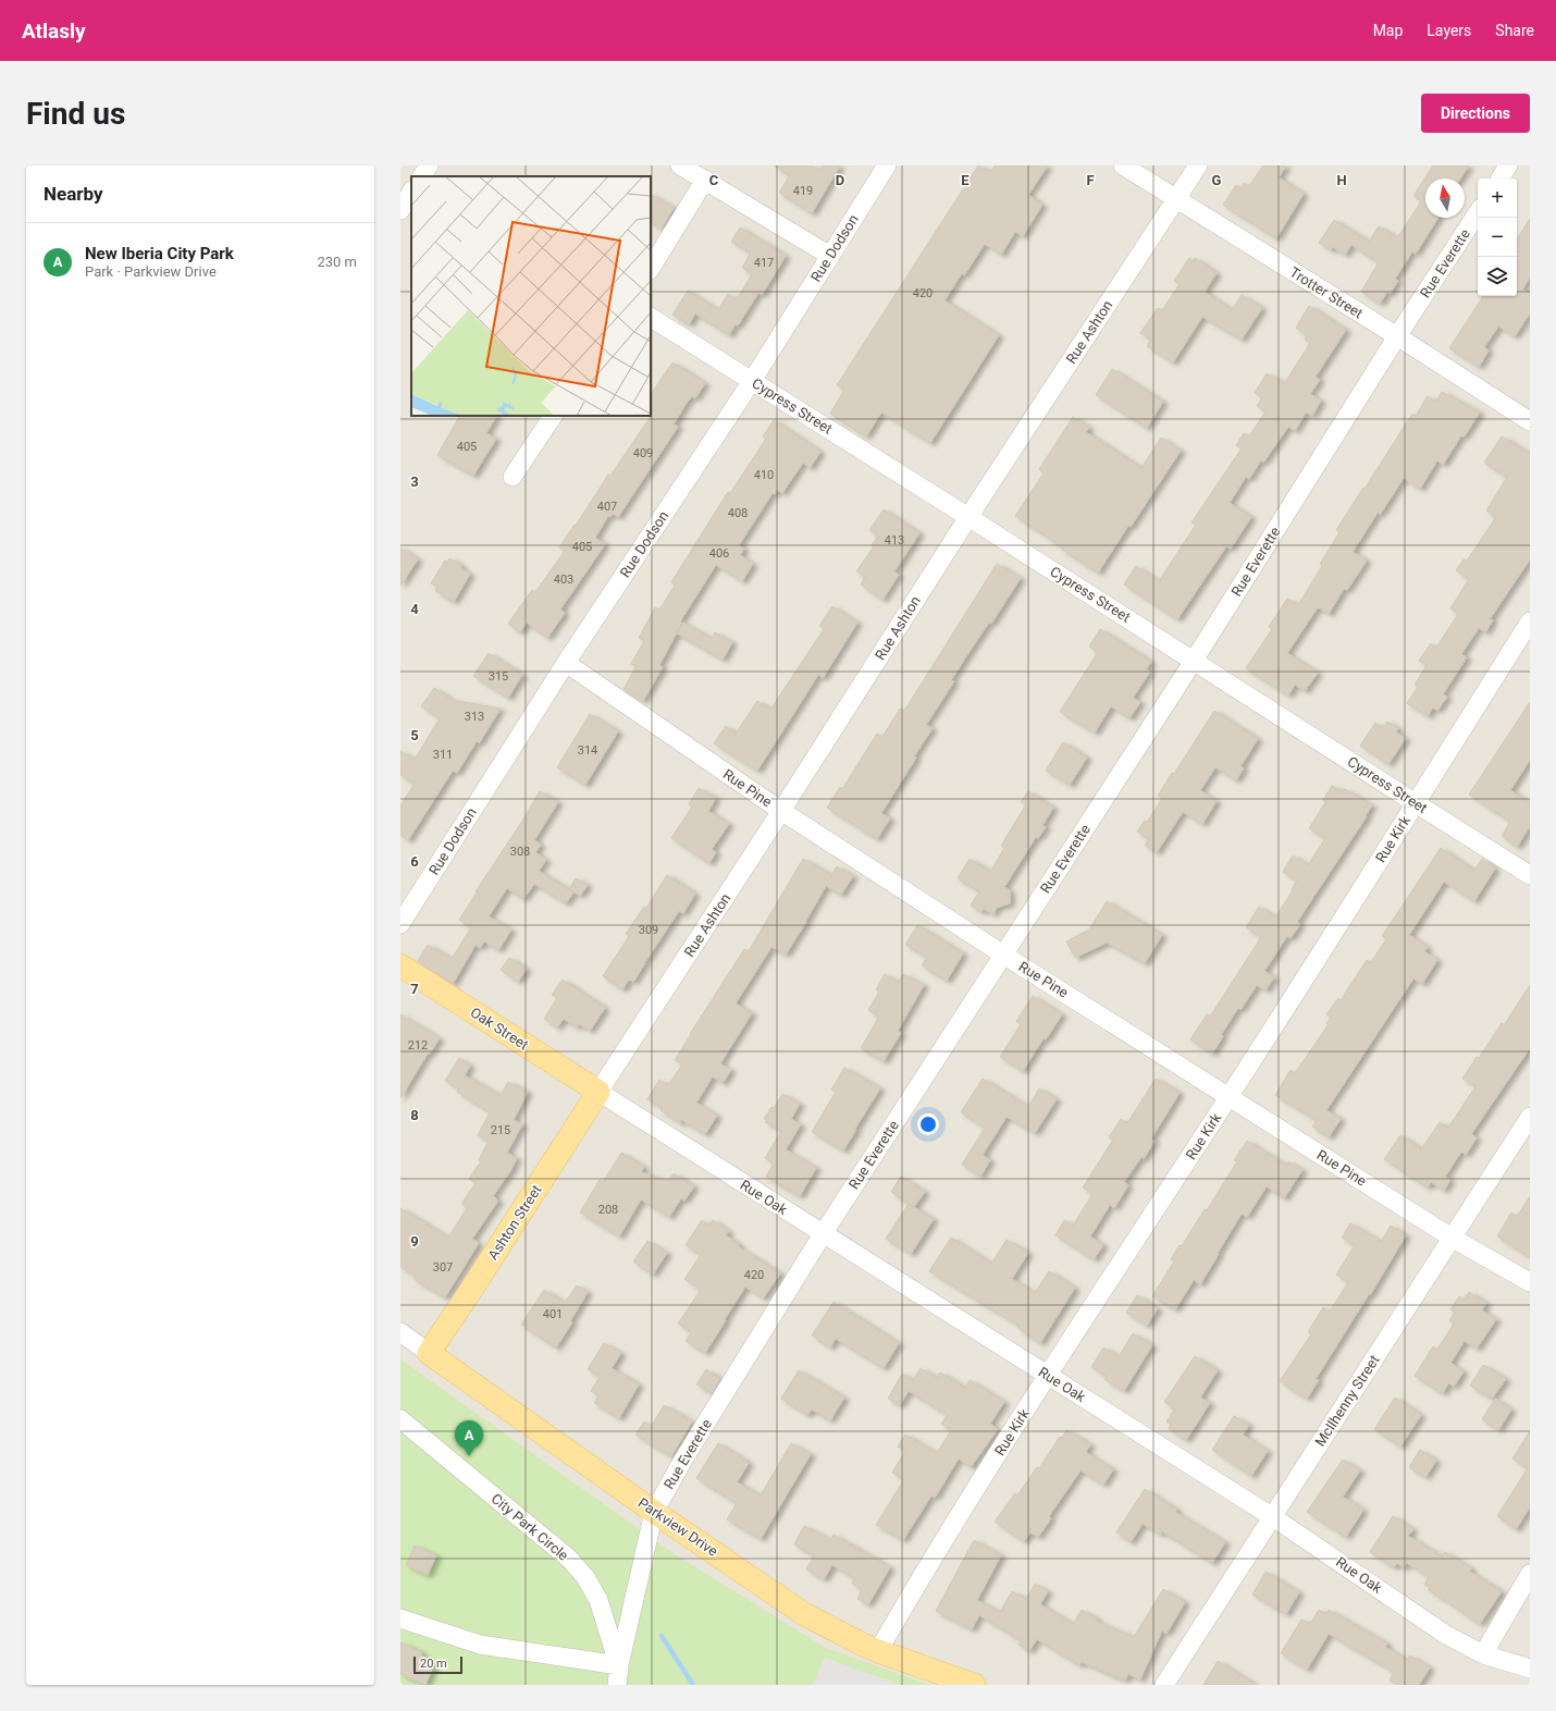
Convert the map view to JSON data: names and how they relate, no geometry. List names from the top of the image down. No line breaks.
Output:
{"streets":{"main road":["Oak Street","Ashton Street","Parkview Drive"],"street":["Rue Dodson","Rue Everette","Trotter Street","Rue Ashton","Cypress Street","Rue Pine","Rue Kirk","Rue Oak","McIlhenny Street","City Park Circle"]},"crossings":[["Rue Dodson","Cypress Street"],["Rue Dodson","Rue Pine"],["Rue Everette","Trotter Street"],["Rue Everette","Cypress Street"],["Rue Everette","Rue Pine"],["Rue Everette","Rue Oak"],["Rue Everette","City Park Circle"],["Rue Everette","Parkview Drive"],["Trotter Street","Rue Ashton"],["Rue Ashton","Cypress Street"],["Rue Ashton","Rue Pine"],["Rue Ashton","Oak Street"],["Rue Ashton","Rue Oak"],["Rue Ashton","Ashton Street"],["Cypress Street","Rue Kirk"],["Rue Pine","Rue Kirk"],["Rue Pine","McIlhenny Street"],["Rue Kirk","Rue Oak"],["Rue Kirk","Parkview Drive"],["Oak Street","Rue Oak"],["Oak Street","Ashton Street"],["Rue Oak","Ashton Street"],["Rue Oak","McIlhenny Street"],["Ashton Street","Parkview Drive"],["City Park Circle","Parkview Drive"]],"house_numbers":["419","417","420","405","409","410","407","408","413","405","406","403","315","313","314","311","308","309","212","215","208","307","420","401"],"scale_bar":"20 m","north":"top","page":{"header":"Atlasly","nav":["Map","Layers","Share"],"buttons":"Directions","title":"Find us","heading":"Nearby","map_buttons":["+","−"],"list":[{"mark":"A","name":"New Iberia City Park","note":"Park · Parkview Drive","value":"230 m"}],"pins":"A","scale":"20 m"},"grid":{"columns":["C","D","E","F","G","H"],"rows":["3","4","5","6","7","8","9"]}}
